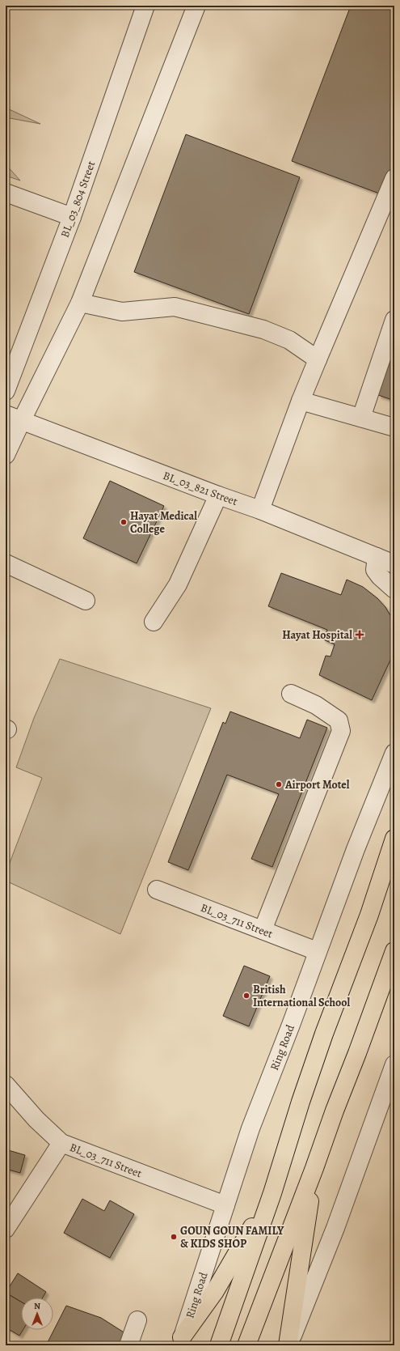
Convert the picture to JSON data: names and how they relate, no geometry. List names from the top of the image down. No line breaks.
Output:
{"streets":{"street":["BL_03_804 Street","BL_03_821 Street","BL_03_711 Street","Ring Road"]},"crossings":[["BL_03_711 Street","Ring Road"]],"places":{"other":["Hayat Medical College","Airport Motel","British International School","GOUN GOUN FAMILY & KIDS SHOP"],"health":["Hayat Hospital"]},"north":"top"}
